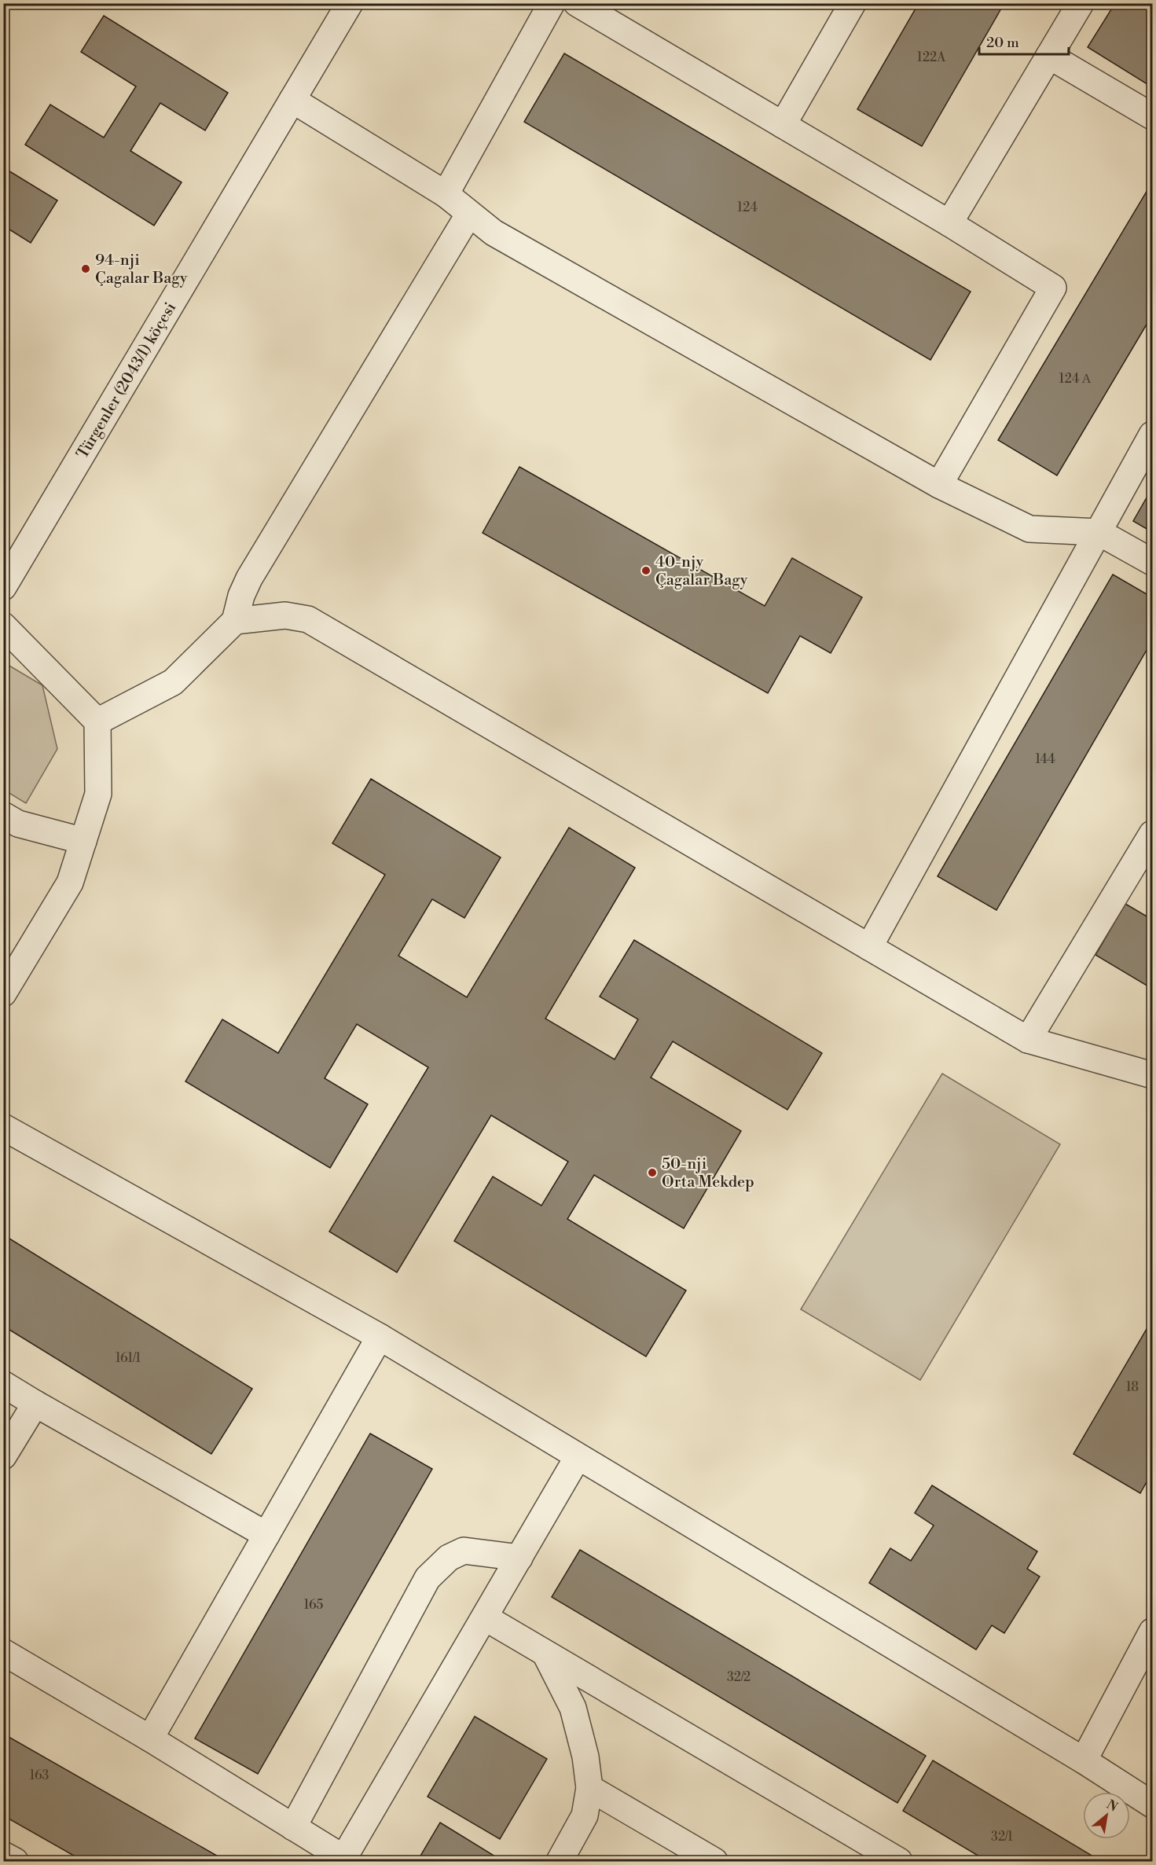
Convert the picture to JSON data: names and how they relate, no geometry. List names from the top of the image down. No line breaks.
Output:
{"streets":{"street":["Türgenler (2043/1) köçesi"]},"places":["94-nji Çagalar Bagy","40-njy Çagalar Bagy","50-nji Orta Mekdep"],"house_numbers":["122A","124","124 А","144","161/1","18","165","32/2","163","32/1"],"scale_bar":"20 m","north":"top right"}
